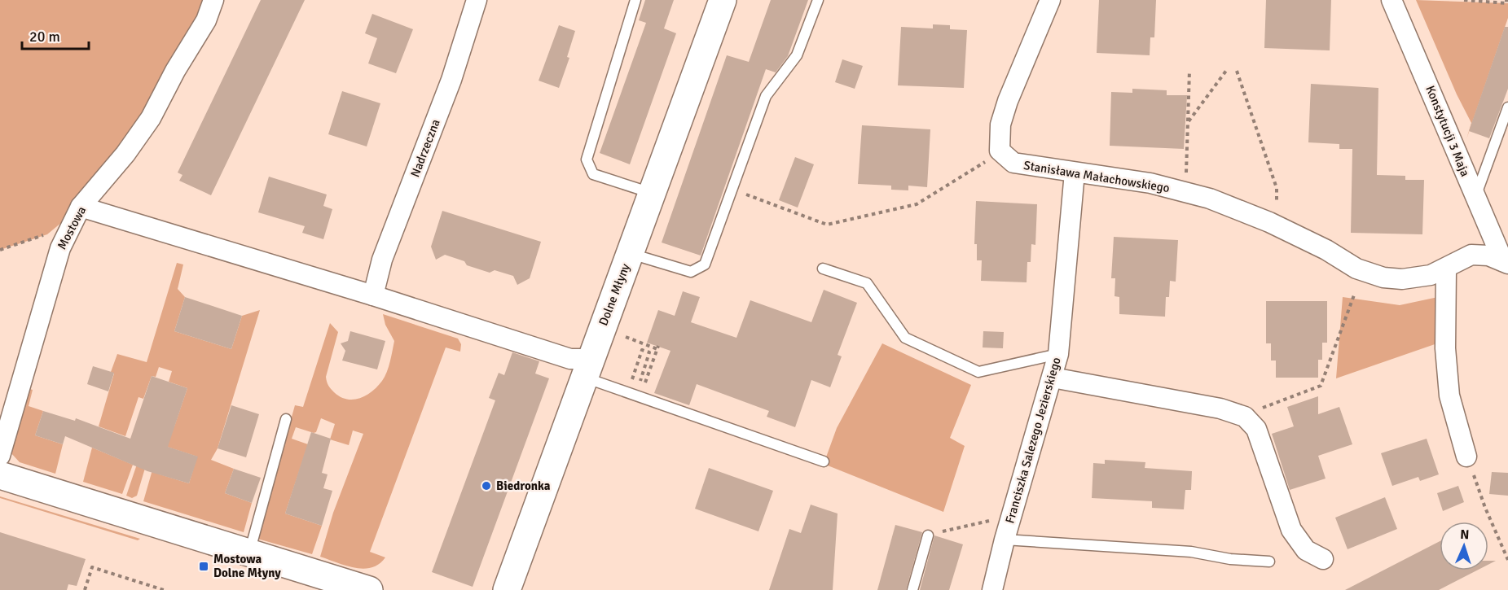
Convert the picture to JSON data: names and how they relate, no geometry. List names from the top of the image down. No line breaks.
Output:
{"streets":{"street":["Konstytucji 3 Maja","Nadrzeczna","Stanisława Małachowskiego","Mostowa","Dolne Młyny","Franciszka Salezego Jezierskiego"]},"crossings":[["Konstytucji 3 Maja","Stanisława Małachowskiego"],["Stanisława Małachowskiego","Franciszka Salezego Jezierskiego"]],"places":{"other":["Biedronka"],"transit":["Mostowa Dolne Młyny"]},"scale_bar":"20 m","north":"top"}
